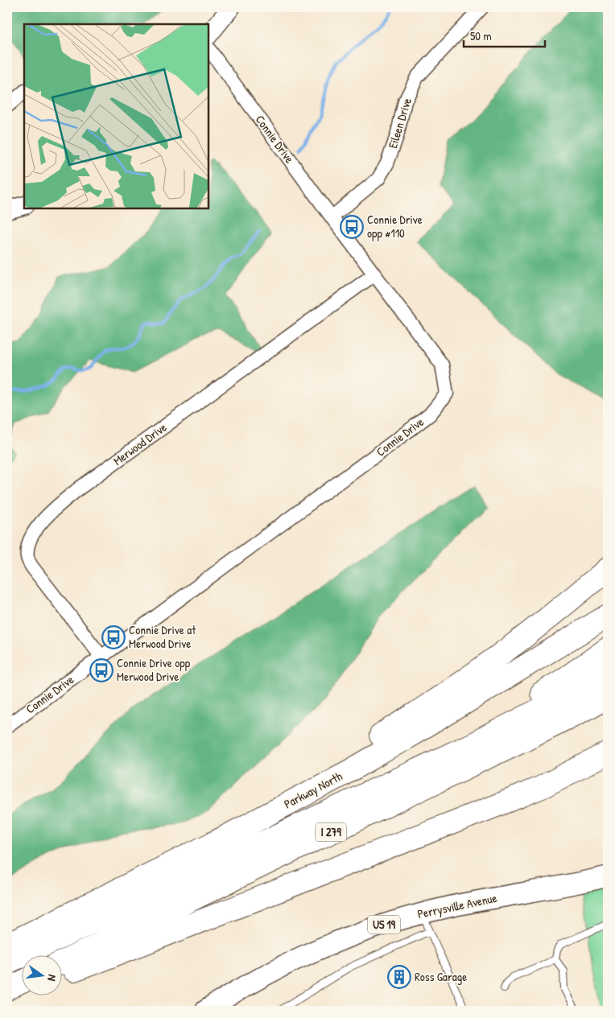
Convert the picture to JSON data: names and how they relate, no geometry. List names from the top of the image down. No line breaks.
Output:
{"streets":{"highway":["Parkway North","I 279"],"main road":["Perrysville Avenue","US 19"],"street":["Eileen Drive","Connie Drive","Merwood Drive"]},"crossings":[["Eileen Drive","Connie Drive"],["Connie Drive","Merwood Drive"]],"places":{"bus stop":["Connie Drive opp #110","Connie Drive at Merwood Drive","Connie Drive opp Merwood Drive"],"building":["Ross Garage"]},"scale_bar":"50 m","north":"right"}
